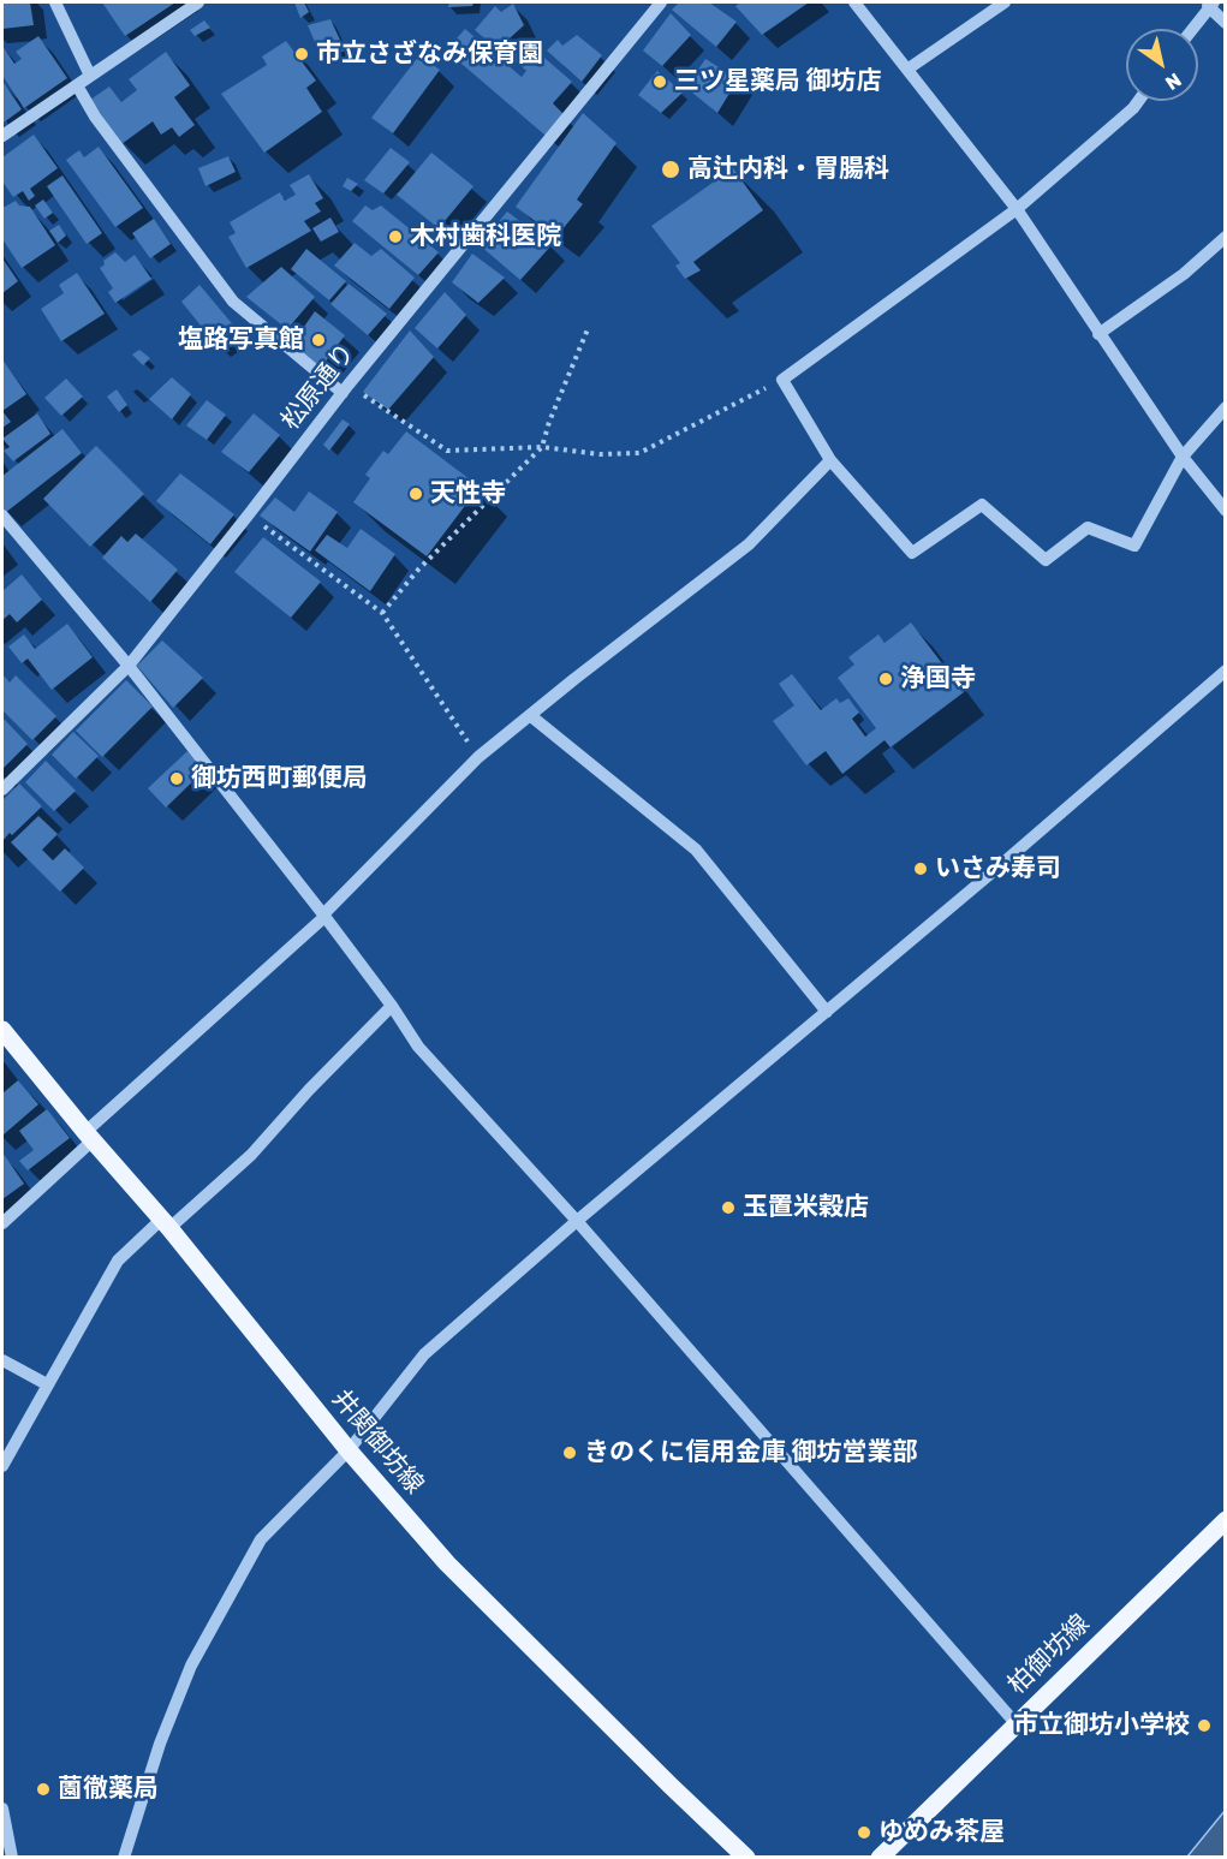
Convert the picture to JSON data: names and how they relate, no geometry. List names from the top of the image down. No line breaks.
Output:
{"streets":{"main road":["井関御坊線","柏御坊線"],"street":["松原通り"]},"places":["市立さざなみ保育園","三ツ星薬局 御坊店","高辻内科・胃腸科","木村歯科医院","塩路写真館","天性寺","浄国寺","御坊西町郵便局","いさみ寿司","玉置米穀店","きのくに信用金庫 御坊営業部","市立御坊小学校","薗徹薬局","ゆめみ茶屋"],"north":"bottom right"}
